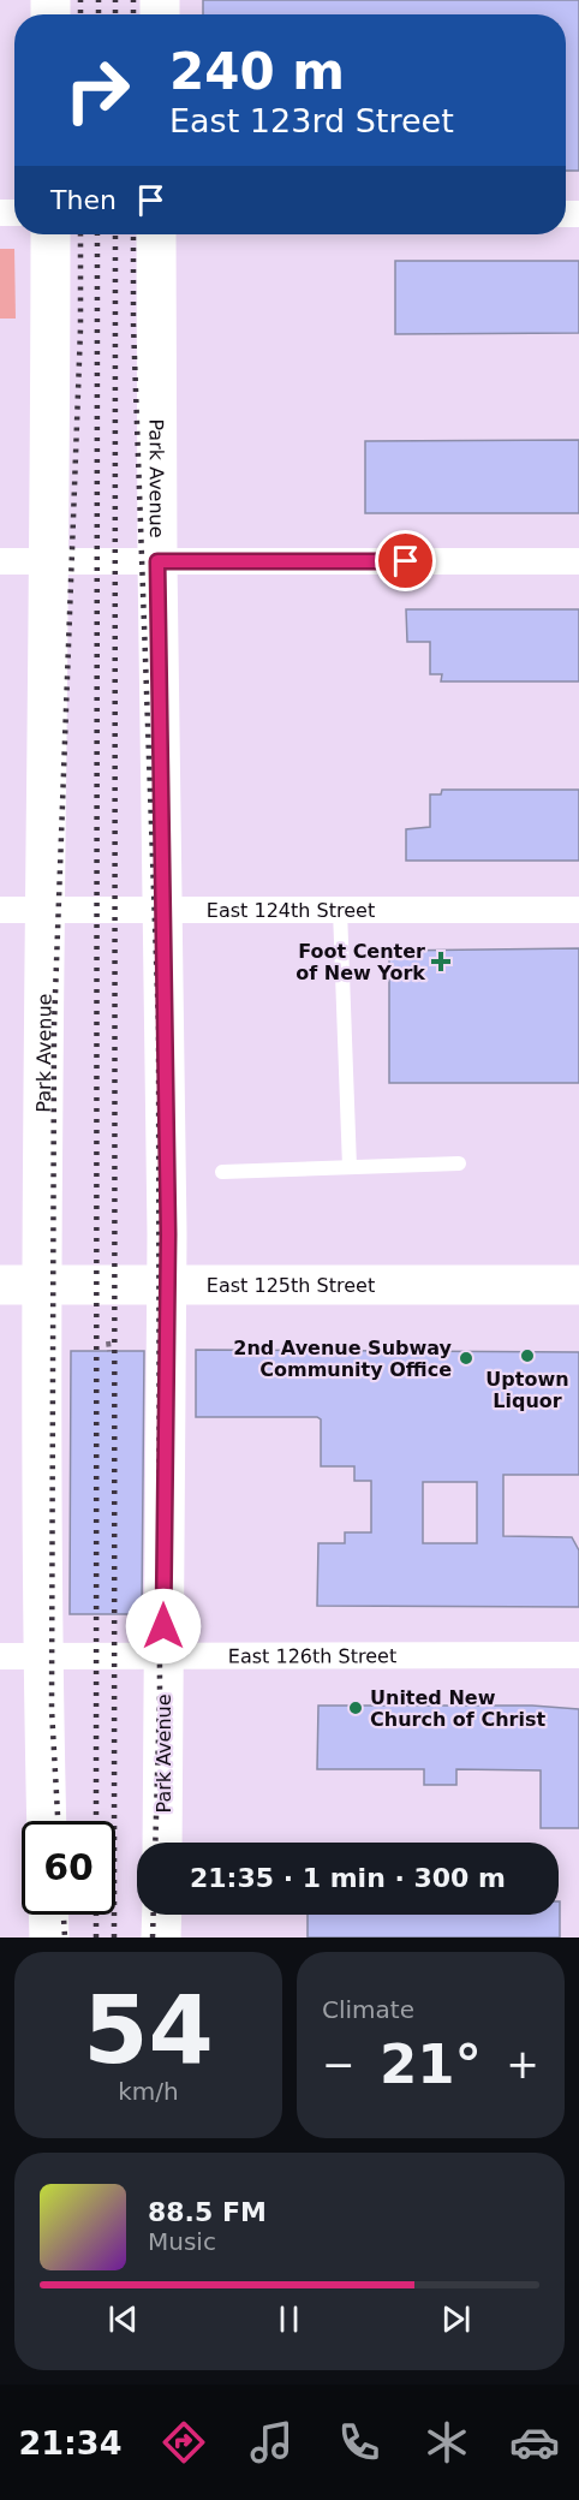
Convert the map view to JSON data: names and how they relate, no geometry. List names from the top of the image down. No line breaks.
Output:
{"streets":{"main road":["Park Avenue","East 125th Street"],"street":["East 124th Street","East 126th Street"]},"crossings":[["Park Avenue","East 124th Street"],["Park Avenue","East 125th Street"],["Park Avenue","East 126th Street"]],"places":{"health":["Foot Center of New York"],"other":["Uptown Liquor","2nd Avenue Subway Community Office","United New Church of Christ"]},"page":{"turn":["240 m","East 123rd Street"],"then":"Then","limit":"60","trip":"21:35 · 1 min · 300 m","tile":[["54","km/h"],"Climate"],"heat":["−","21°","+"],"song":["88.5 FM","Music"],"tabs":"21:34"}}
